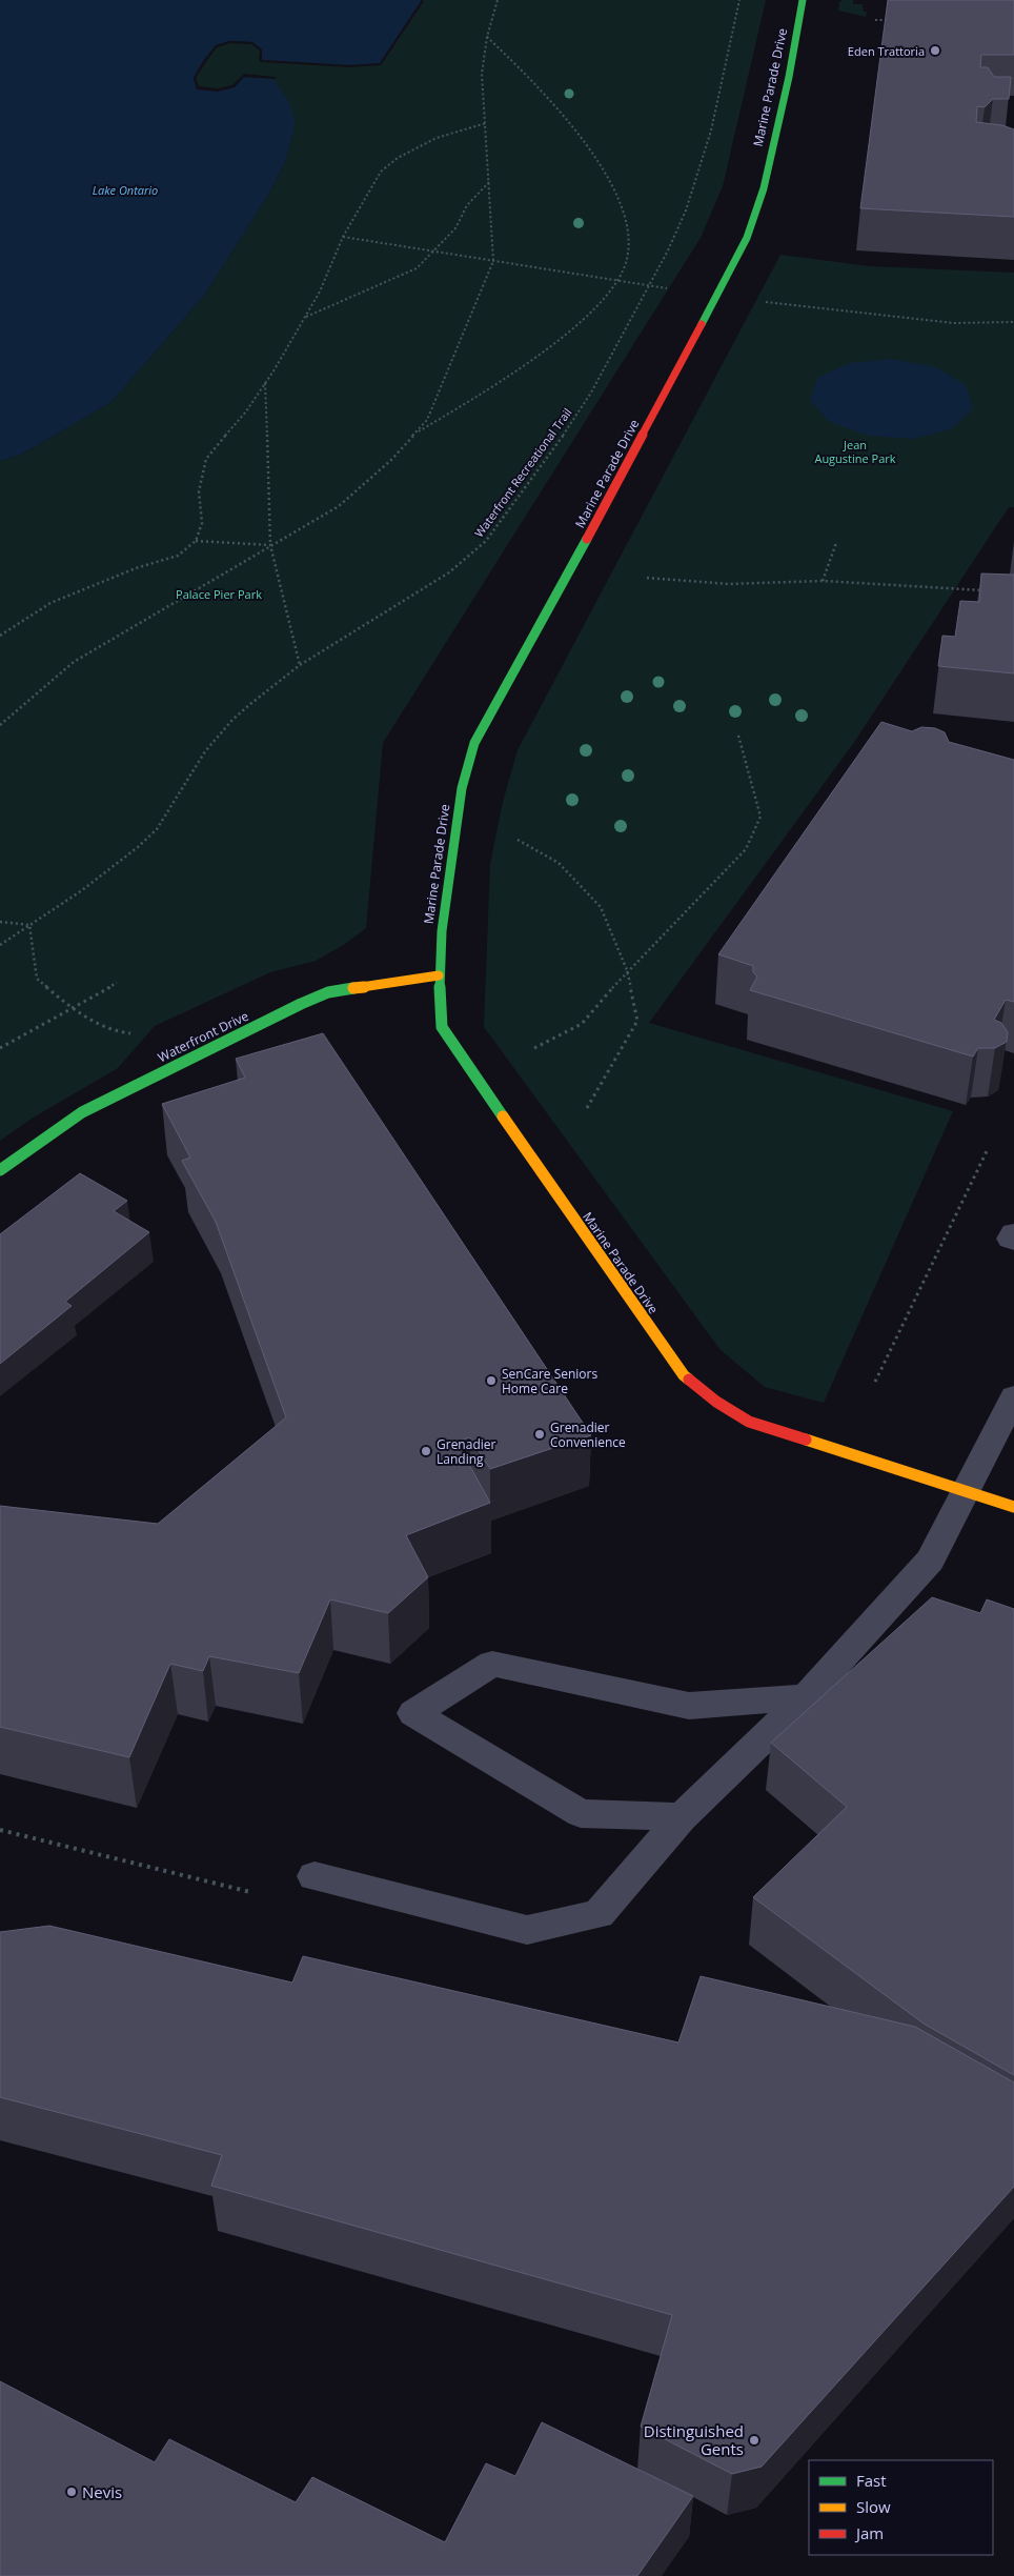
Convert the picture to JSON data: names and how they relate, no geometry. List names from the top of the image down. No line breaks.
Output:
{"streets":{"street":["Marine Parade Drive","Waterfront Drive"],"path":["Waterfront Recreational Trail"]},"crossings":[["Marine Parade Drive","Waterfront Drive"]],"water":["Lake Ontario"],"parks":["Jean Augustine Park","Palace Pier Park"],"places":["Eden Trattoria","SenCare Seniors Home Care","Grenadier Convenience","Grenadier Landing","Distinguished Gents","Nevis"],"legend":["Fast","Slow","Jam"]}
